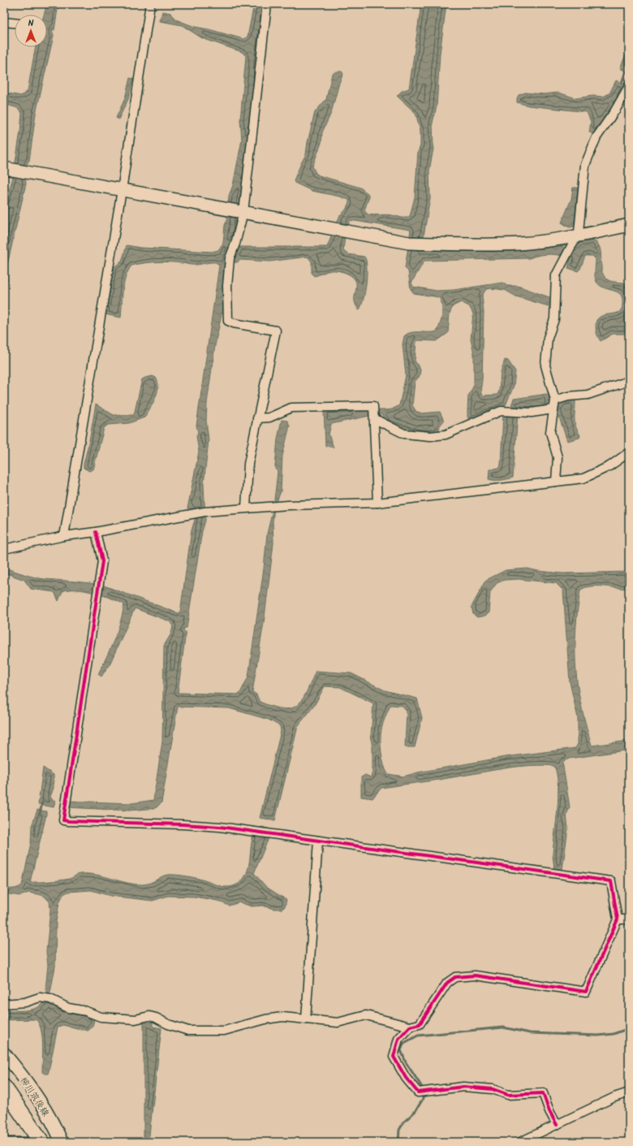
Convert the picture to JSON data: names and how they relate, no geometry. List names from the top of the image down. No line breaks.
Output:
{"streets":{"street":["柳川筑後線"]},"north":"top"}
